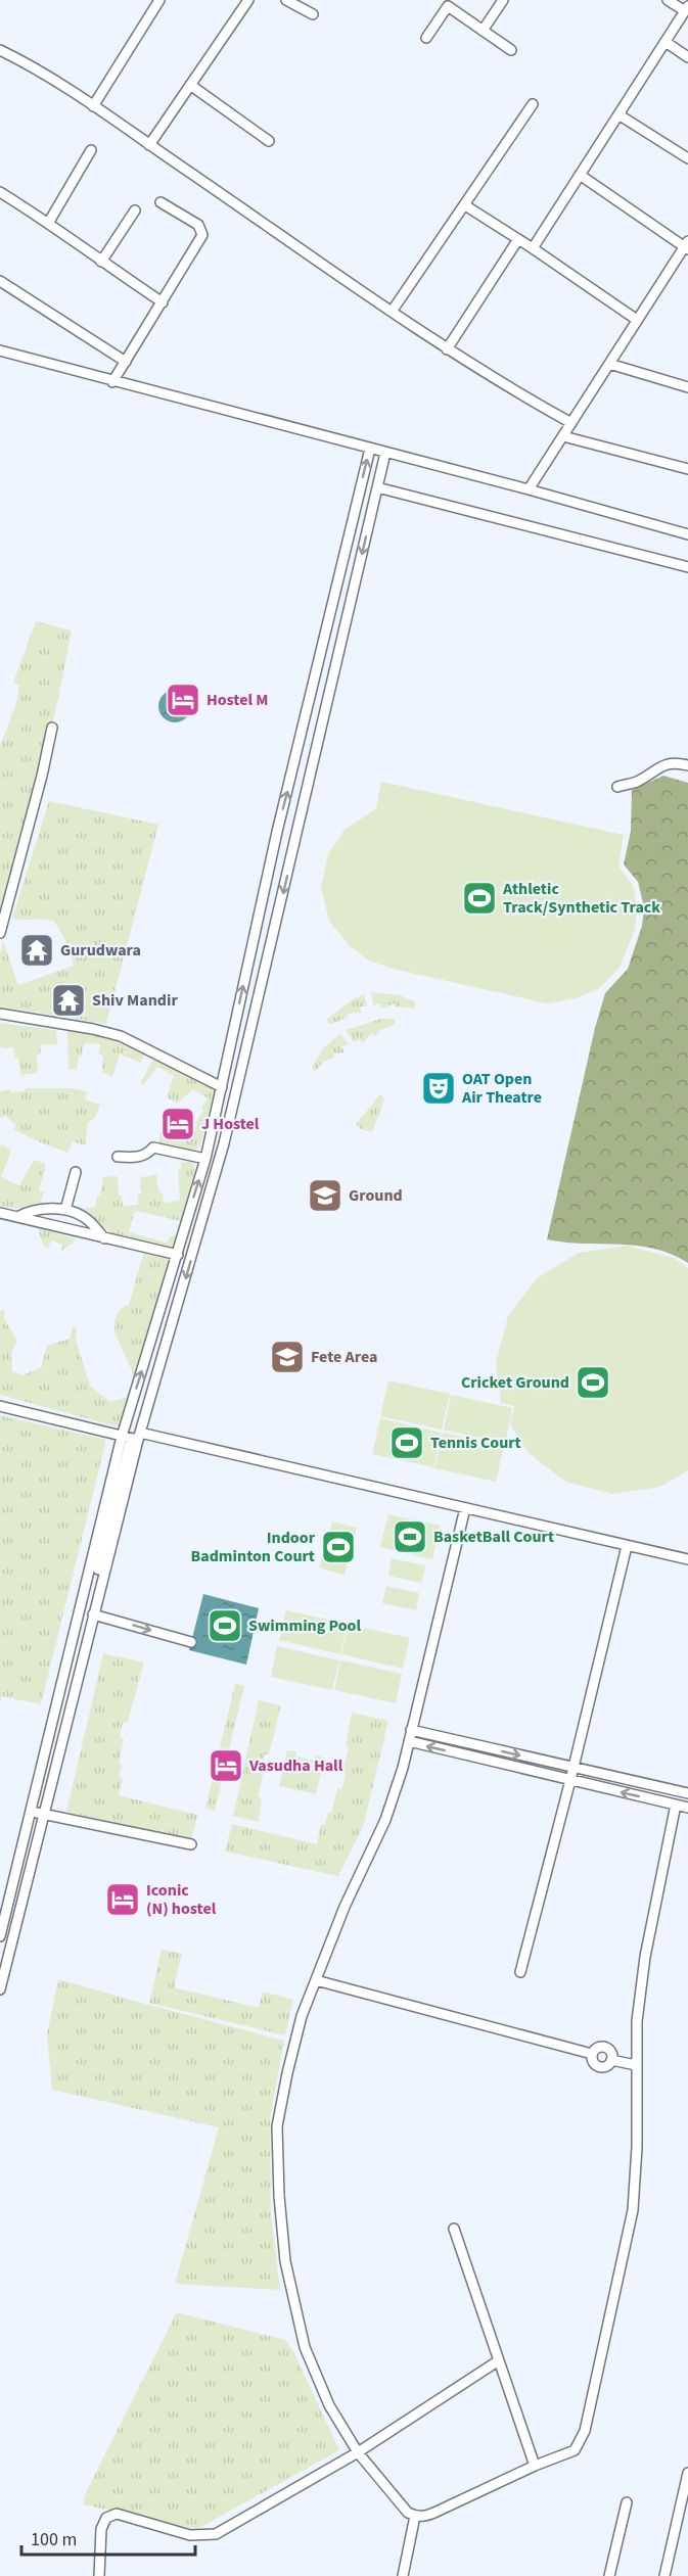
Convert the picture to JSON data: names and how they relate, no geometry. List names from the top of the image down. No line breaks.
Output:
{"places":{"hotel":["Hostel M","J Hostel","Vasudha Hall","Iconic (N) hostel"],"sports":["Athletic Track/Synthetic Track","Cricket Ground","Tennis Court","BasketBall Court","Indoor Badminton Court","Swimming Pool"],"temple":["Gurudwara","Shiv Mandir"],"theatre":["OAT Open Air Theatre"],"school or university":["Ground","Fete Area"]},"scale_bar":"100 m"}
